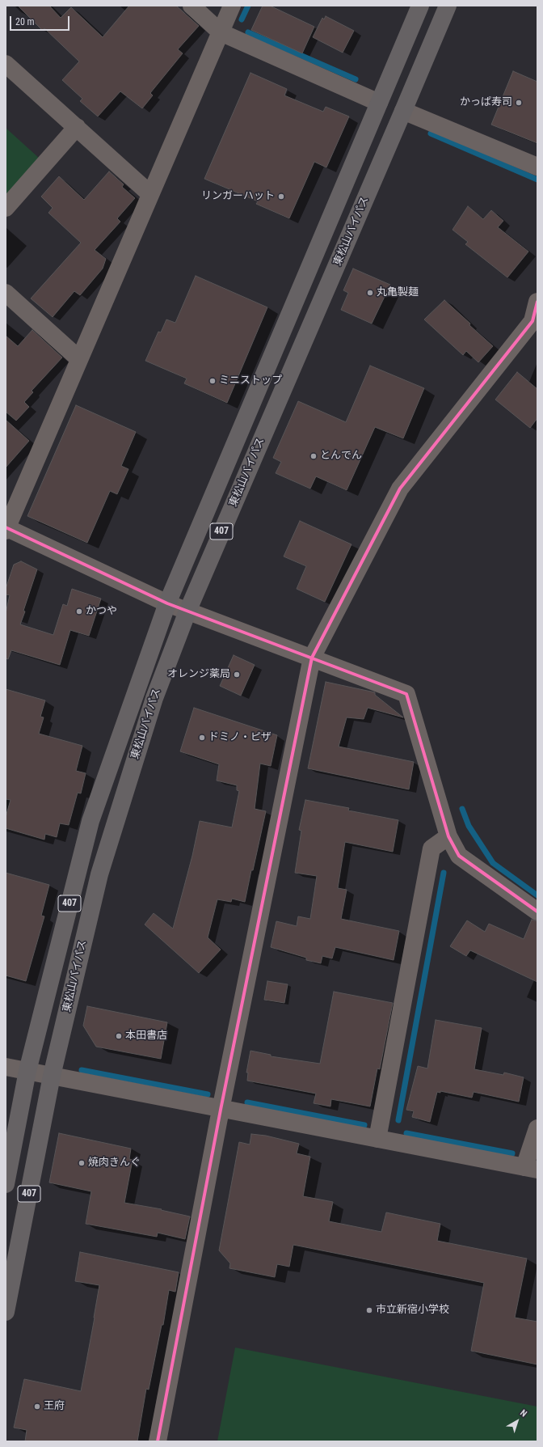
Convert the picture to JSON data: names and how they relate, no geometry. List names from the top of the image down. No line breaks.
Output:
{"streets":{"highway":["東松山バイパス","407"]},"places":["かっぱ寿司","リンガーハット","丸亀製麺","ミニストップ","とんでん","かつや","オレンジ薬局","ドミノ・ピザ","本田書店","焼肉きんぐ","市立新宿小学校","王府"],"scale_bar":"20 m","north":"top right"}
